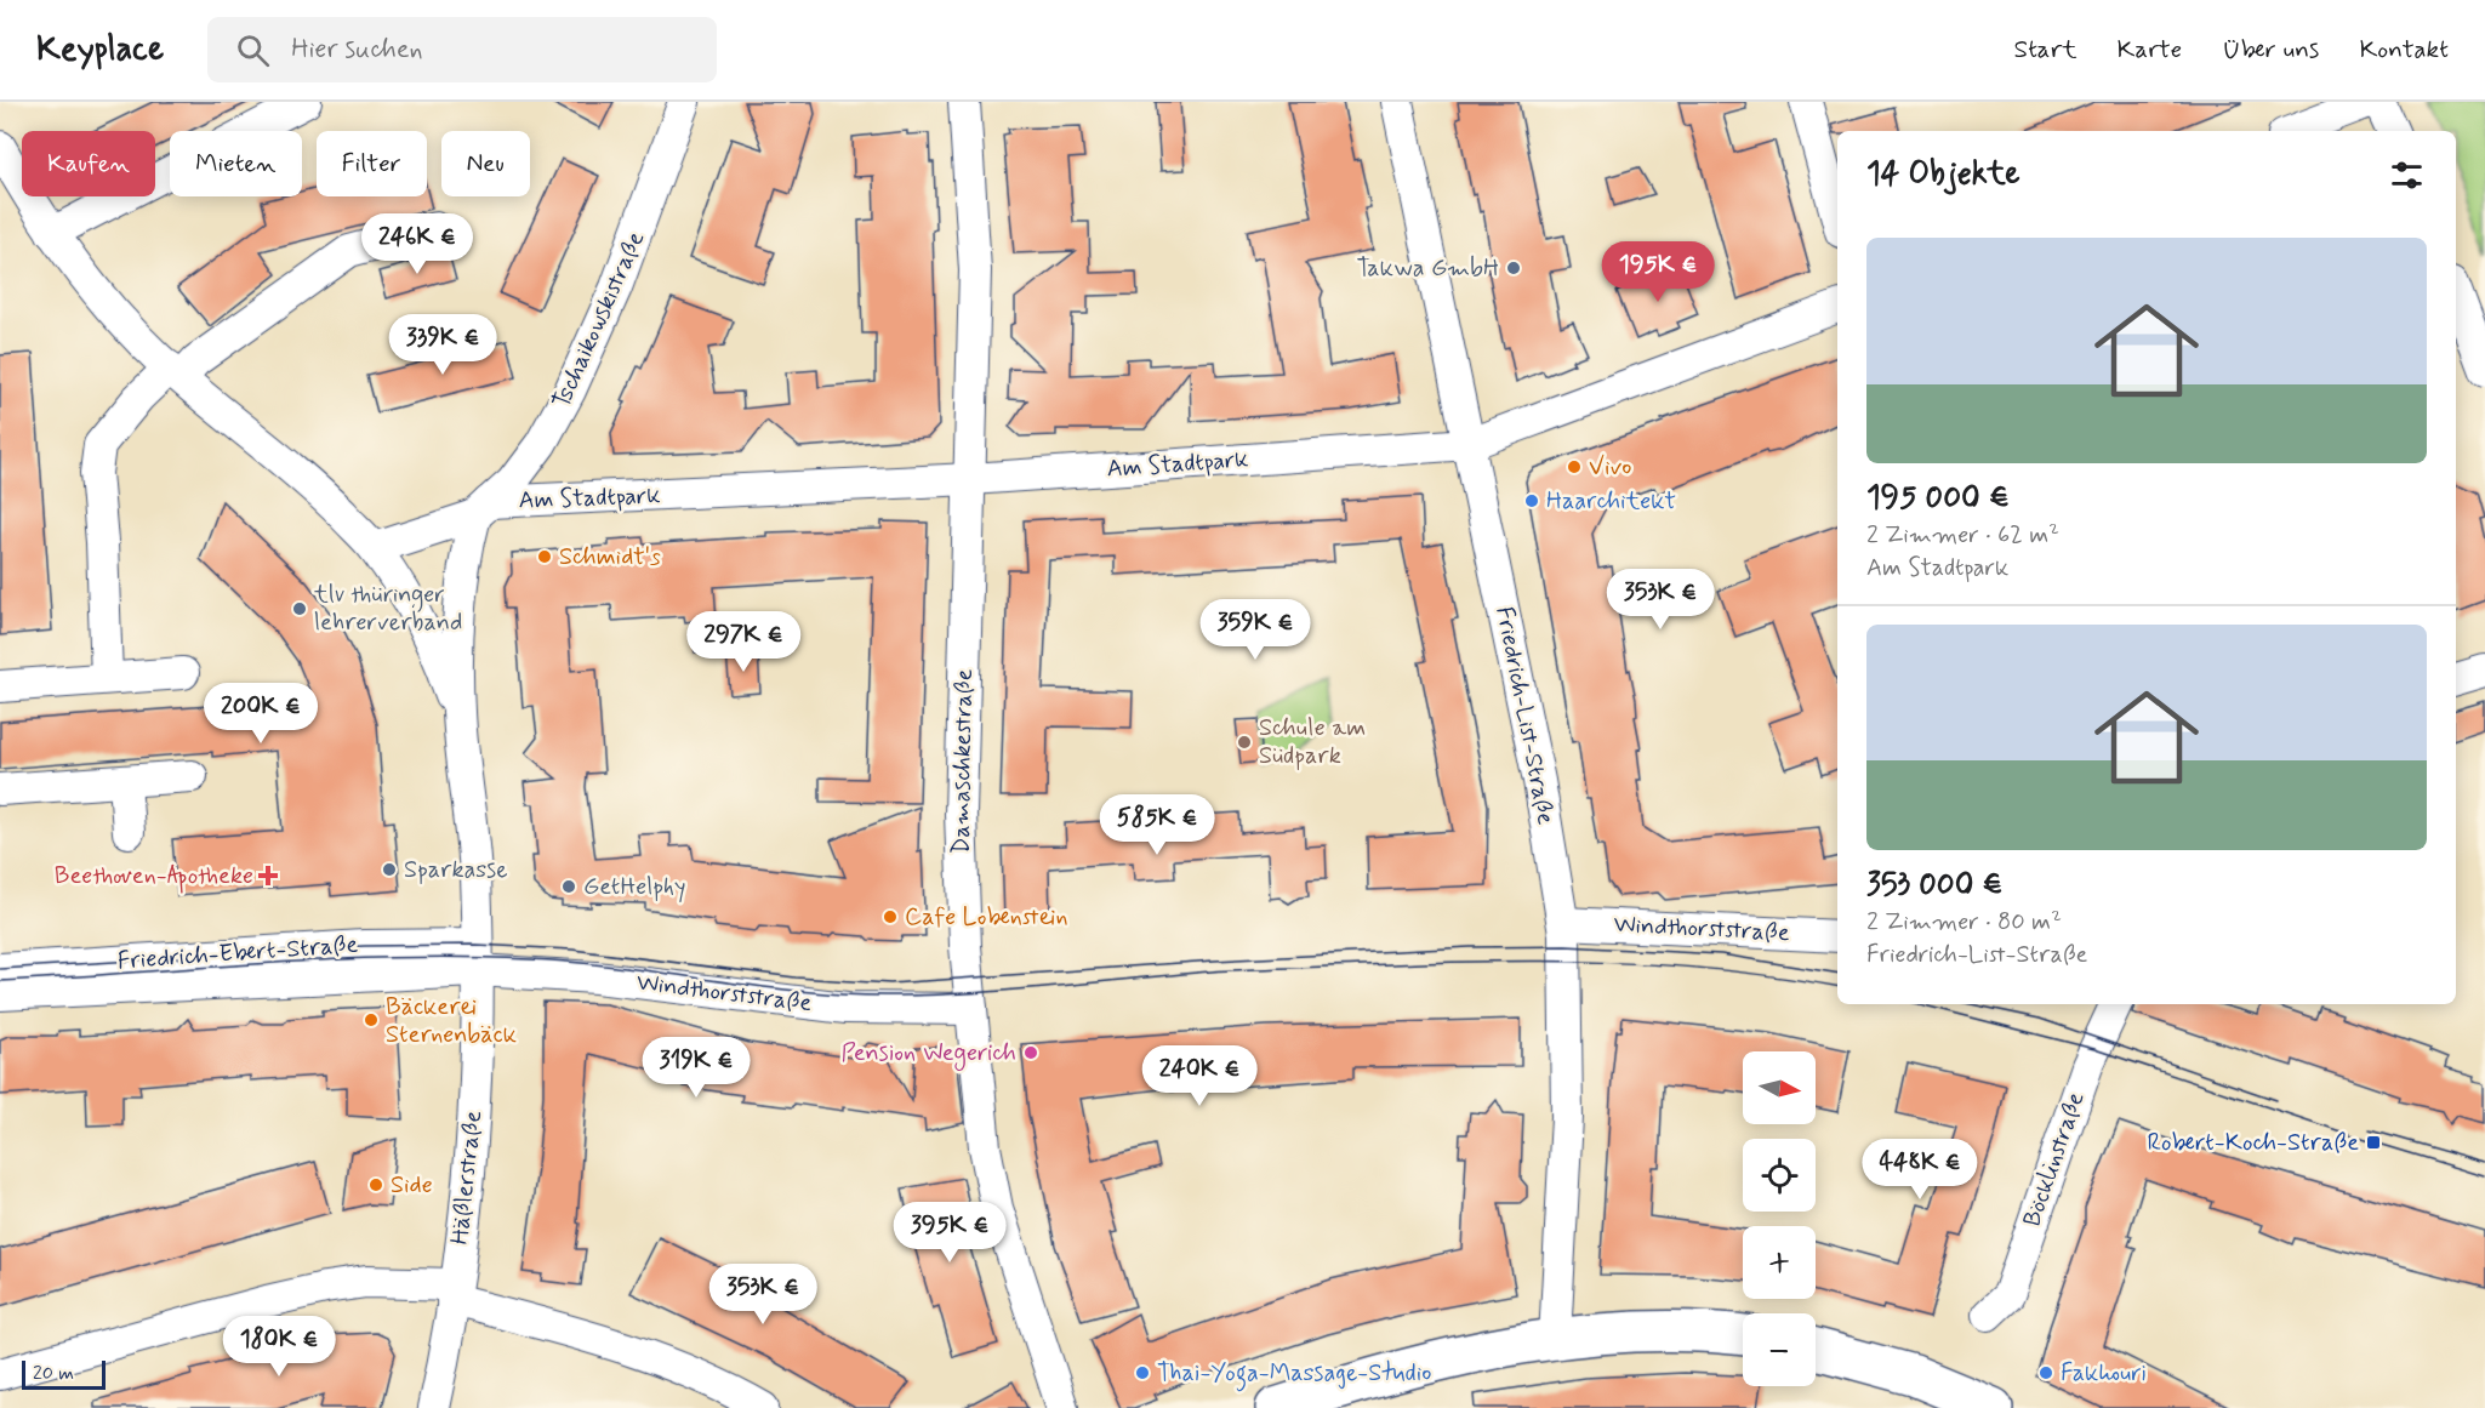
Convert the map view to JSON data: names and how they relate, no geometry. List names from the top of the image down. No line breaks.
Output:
{"streets":{"street":["Tschaikowskistraße","Am Stadtpark","Friedrich-List-Straße","Damaschkestraße","Windthorststraße","Friedrich-Ebert-Straße","Böcklinstraße","Häßlerstraße"]},"crossings":[["Tschaikowskistraße","Am Stadtpark"],["Am Stadtpark","Friedrich-List-Straße"],["Am Stadtpark","Damaschkestraße"],["Friedrich-List-Straße","Windthorststraße"],["Damaschkestraße","Windthorststraße"],["Windthorststraße","Friedrich-Ebert-Straße"],["Windthorststraße","Häßlerstraße"],["Friedrich-Ebert-Straße","Häßlerstraße"]],"places":{"other":["Takwa GmbH","Vivo","Haarchitekt","Schmidt's","tlv thüringer lehrerverband","Schule am Südpark","Sparkasse","GetHelphy","Cafe Lobenstein","Bäckerei Sternenbäck","Pension Wegerich","Side","Thai-Yoga-Massage-Studio","Fakhouri"],"health":["Beethoven-Apotheke"],"transit":["Robert-Koch-Straße"]},"scale_bar":"20 m","north":"right","page":{"header":"Keyplace","search":"Hier suchen","nav":["Start","Karte","Über uns","Kontakt"],"chip":["Kaufen","Mieten","Filter","Neu"],"heading":"14 Objekte","price":["246K €","195K €","339K €","353K €","359K €","297K €","200K €","585K €","319K €","240K €","448K €","395K €","353K €","180K €"],"list":[{"name":"195 000 €","note":"2 Zimmer · 62 m² · Am Stadtpark"},{"name":"353 000 €","note":"2 Zimmer · 80 m² · Friedrich-List-Straße"}],"map_buttons":["+","−"],"scale":"20 m"}}
